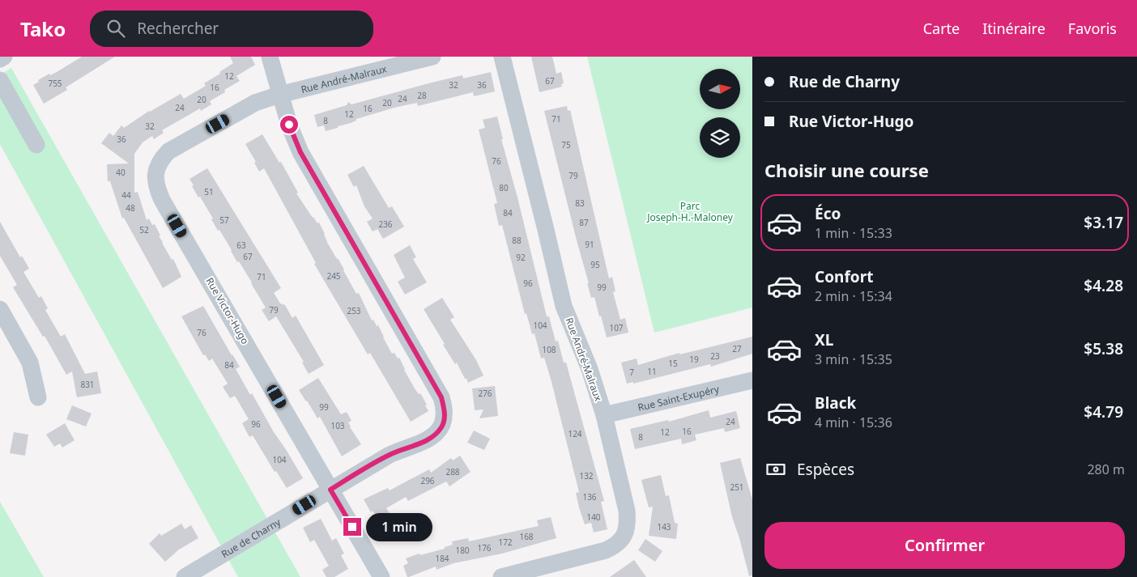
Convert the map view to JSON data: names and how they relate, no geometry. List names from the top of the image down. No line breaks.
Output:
{"streets":{"street":["Rue André-Malraux","Rue Victor-Hugo","Rue Saint-Exupéry","Rue de Charny"]},"crossings":[["Rue André-Malraux","Rue Victor-Hugo"],["Rue André-Malraux","Rue Saint-Exupéry"],["Rue André-Malraux","Rue de Charny"],["Rue Victor-Hugo","Rue de Charny"]],"parks":["Parc Joseph-H.-Maloney"],"house_numbers":["12","67","755","32","36","16","28","24","20","20","24","16","12","71","8","32","36","75","76","40","79","80","51","44","83","48","84","57","87","236","52","88","91","63","67","92","95","245","71","96","99","79","253","104","107","76","27","108","23","19","15","84","11","7","831","276","99","24","96","103","16","12","124","8","104","288","132","296","251","136","140","143","168","172","176","180","184"],"north":"right","page":{"header":"Tako","search":"Rechercher","nav":["Carte","Itinéraire","Favoris"],"banner":["Rue de Charny","Rue Victor-Hugo"],"heading":"Choisir une course","list":[{"name":"Éco","note":"1 min · 15:33","value":"$3.17"},{"name":"Confort","note":"2 min · 15:34","value":"$4.28"},{"name":"XL","note":"3 min · 15:35","value":"$5.38"},{"name":"Black","note":"4 min · 15:36","value":"$4.79"}],"pay":["Espèces","280 m"],"bubble":"1 min","buttons":"Confirmer"}}
